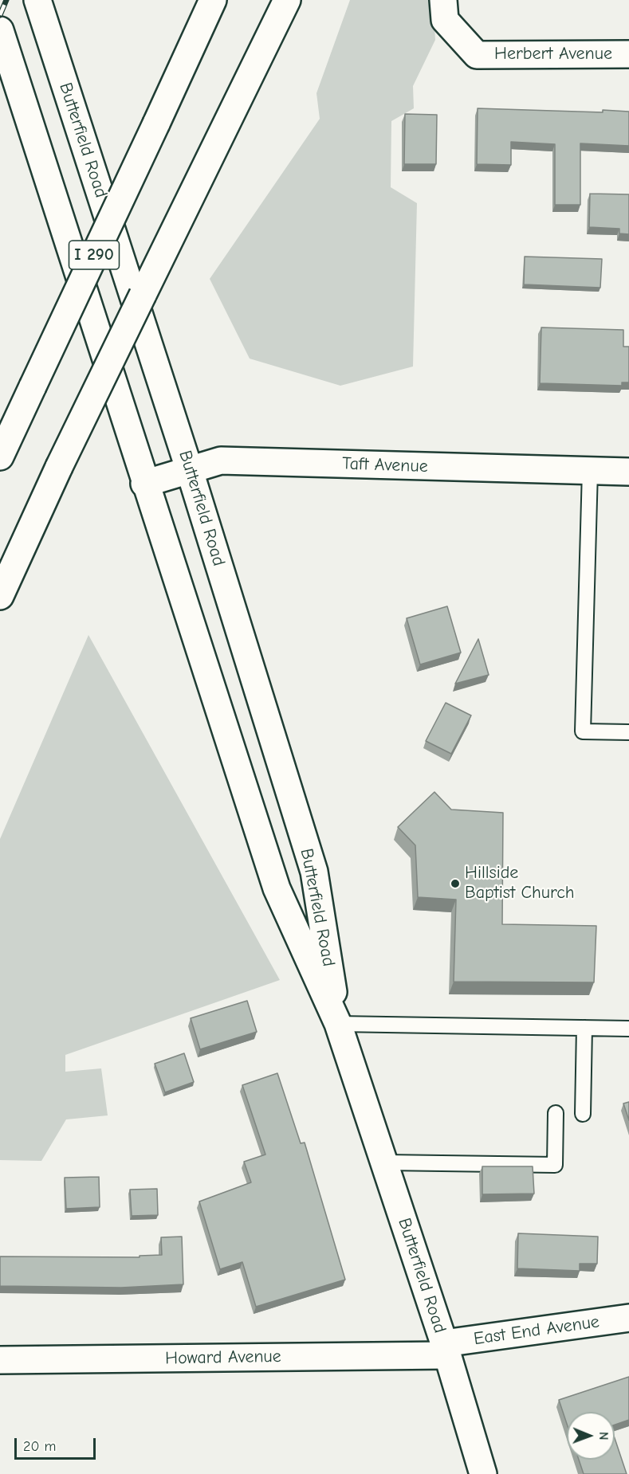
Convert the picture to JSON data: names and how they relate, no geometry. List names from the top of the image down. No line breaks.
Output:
{"streets":{"main road":["Herbert Avenue","Butterfield Road","I 290","Taft Avenue","East End Avenue","Howard Avenue"]},"crossings":[["Butterfield Road","Taft Avenue"],["Butterfield Road","East End Avenue"],["Butterfield Road","Howard Avenue"],["East End Avenue","Howard Avenue"]],"places":["Hillside Baptist Church"],"scale_bar":"20 m","north":"right"}
